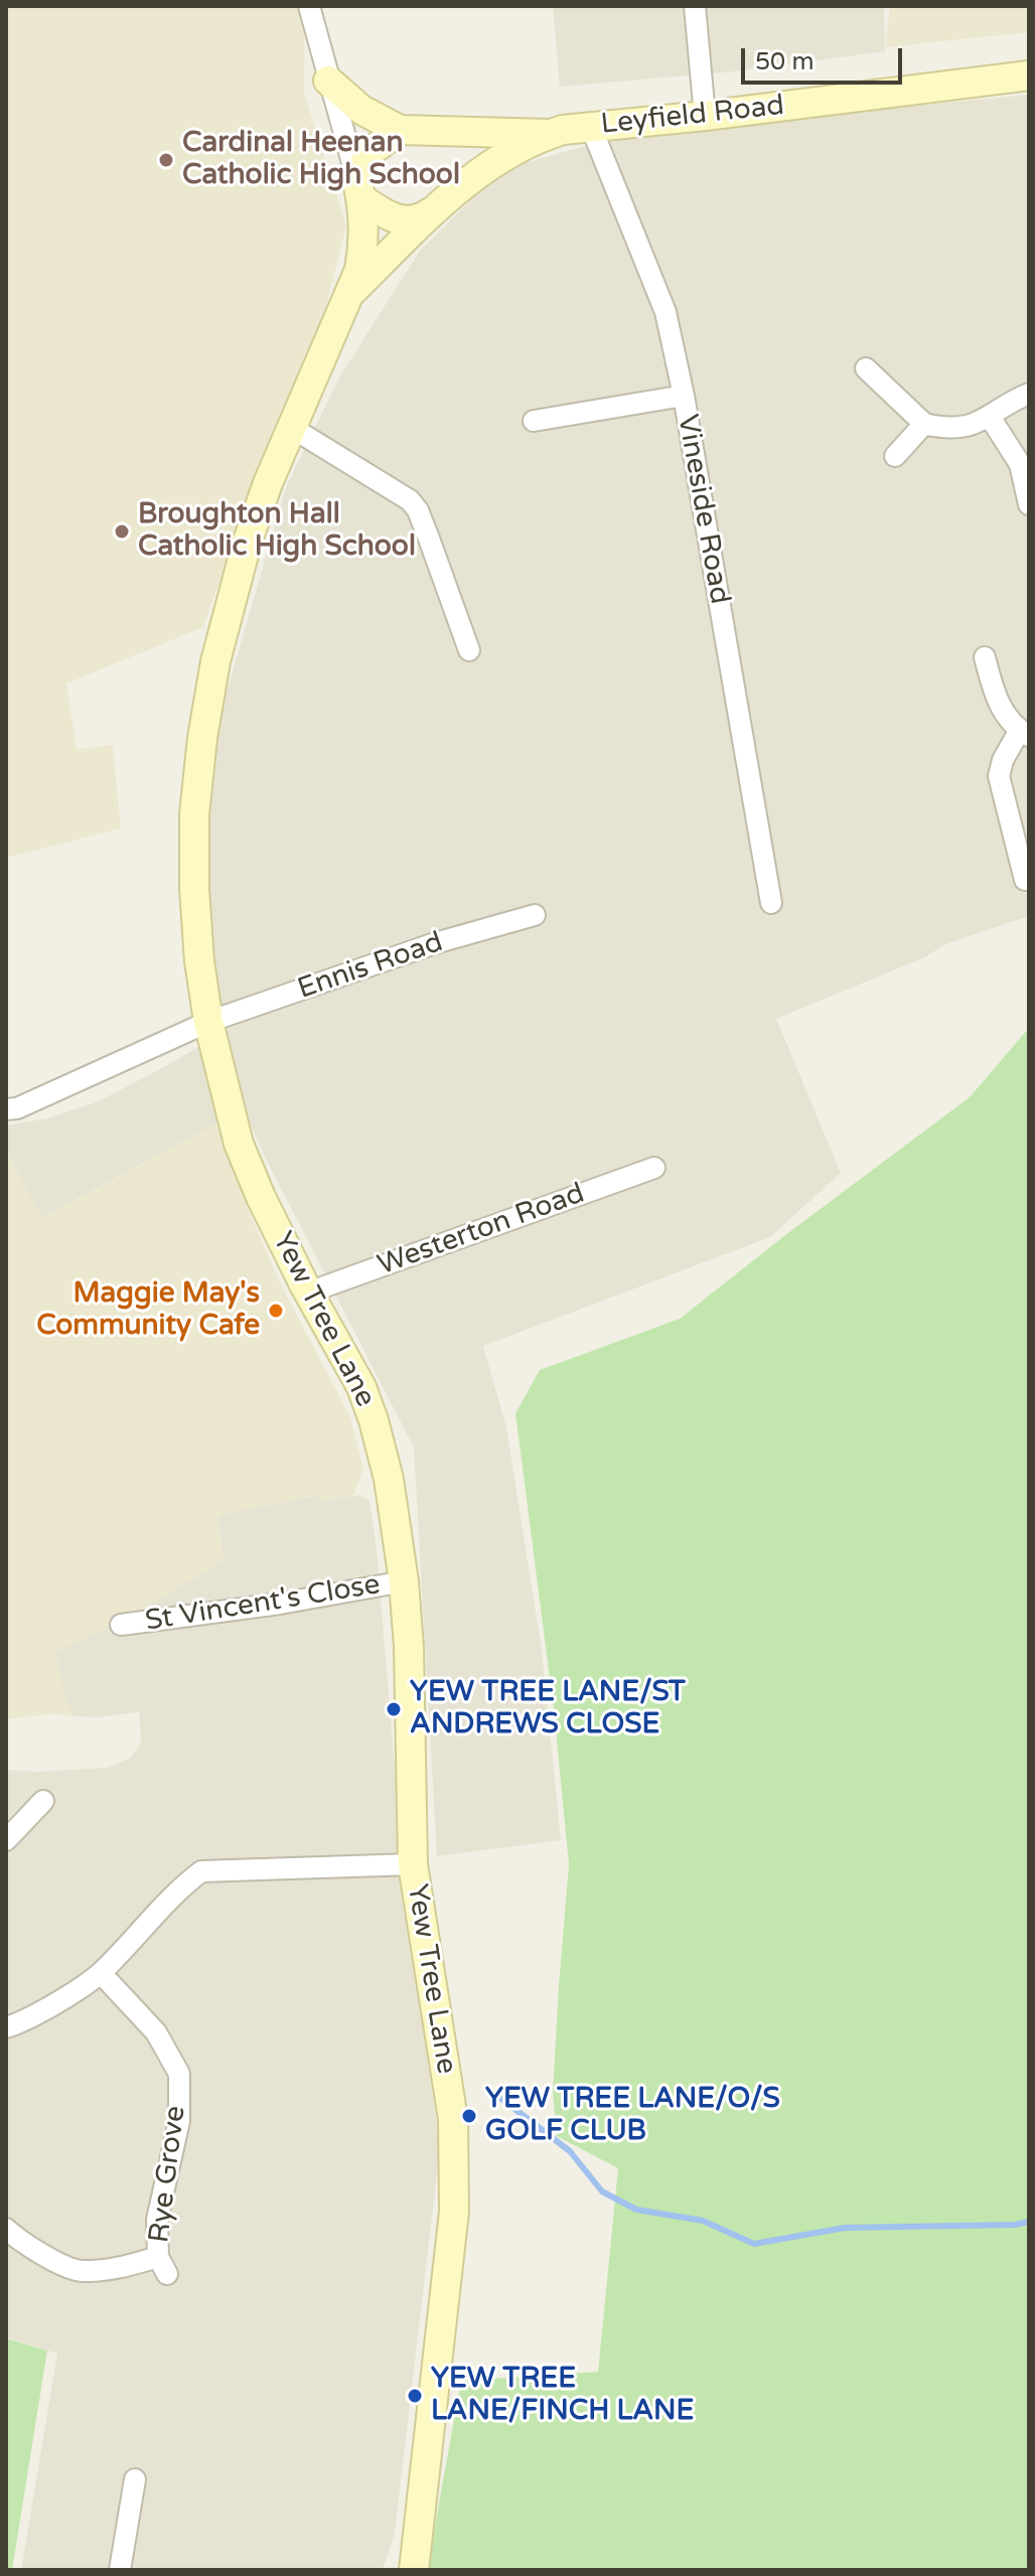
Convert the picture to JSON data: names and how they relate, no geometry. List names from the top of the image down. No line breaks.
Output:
{"streets":{"street":["Leyfield Road","Vineside Road","Ennis Road","Westerton Road","Yew Tree Lane","St Vincent's Close","Rye Grove"]},"crossings":[["Leyfield Road","Vineside Road"],["Leyfield Road","Yew Tree Lane"],["Ennis Road","Yew Tree Lane"],["Westerton Road","Yew Tree Lane"],["Yew Tree Lane","St Vincent's Close"]],"places":["Cardinal Heenan Catholic High School","Broughton Hall Catholic High School","Maggie May's Community Cafe","YEW TREE LANE/ST ANDREWS CLOSE","YEW TREE LANE/O/S GOLF CLUB","YEW TREE LANE/FINCH LANE"],"scale_bar":"50 m"}
